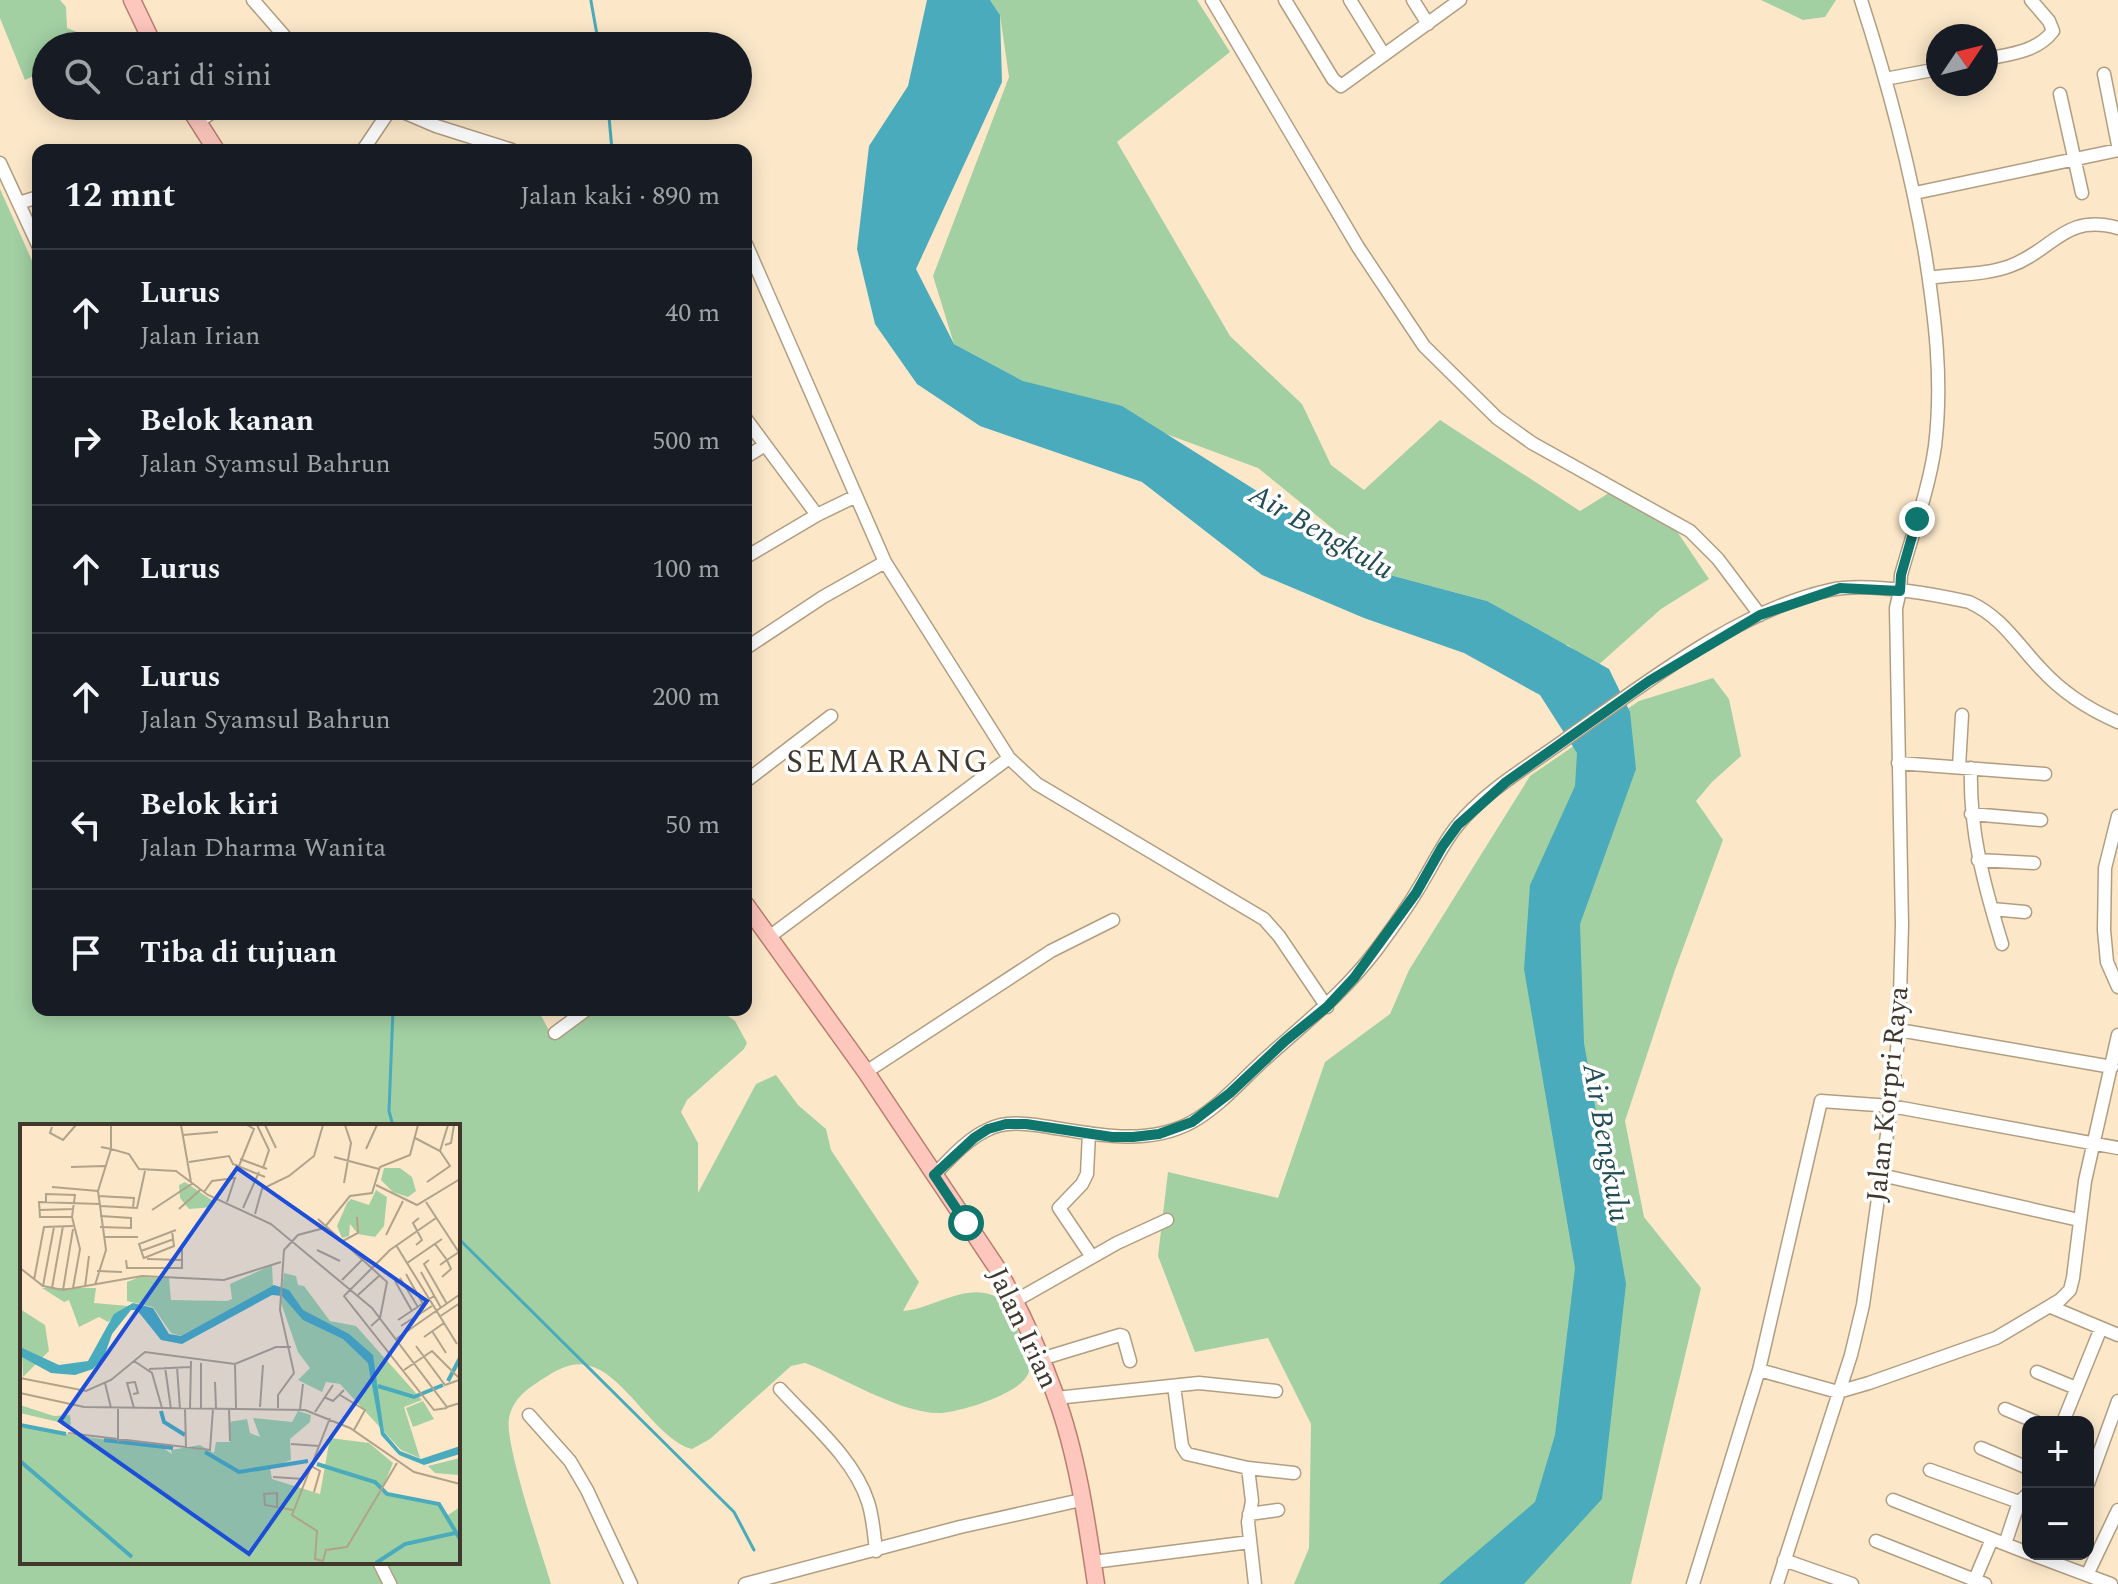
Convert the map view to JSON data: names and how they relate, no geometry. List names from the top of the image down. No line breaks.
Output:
{"streets":{"main road":["Jalan Irian"],"street":["Jalan Korpri Raya"]},"districts":["SEMARANG"],"water":["Air Bengkulu"],"north":"top right","page":{"search":"Cari di sini","heading":["12 mnt","Jalan kaki · 890 m"],"list":[["Lurus","Jalan Irian","40 m"],["Belok kanan","Jalan Syamsul Bahrun","500 m"],["Lurus","100 m"],["Lurus","Jalan Syamsul Bahrun","200 m"],["Belok kiri","Jalan Dharma Wanita","50 m"],"Tiba di tujuan"],"map_buttons":["+","−"]}}
